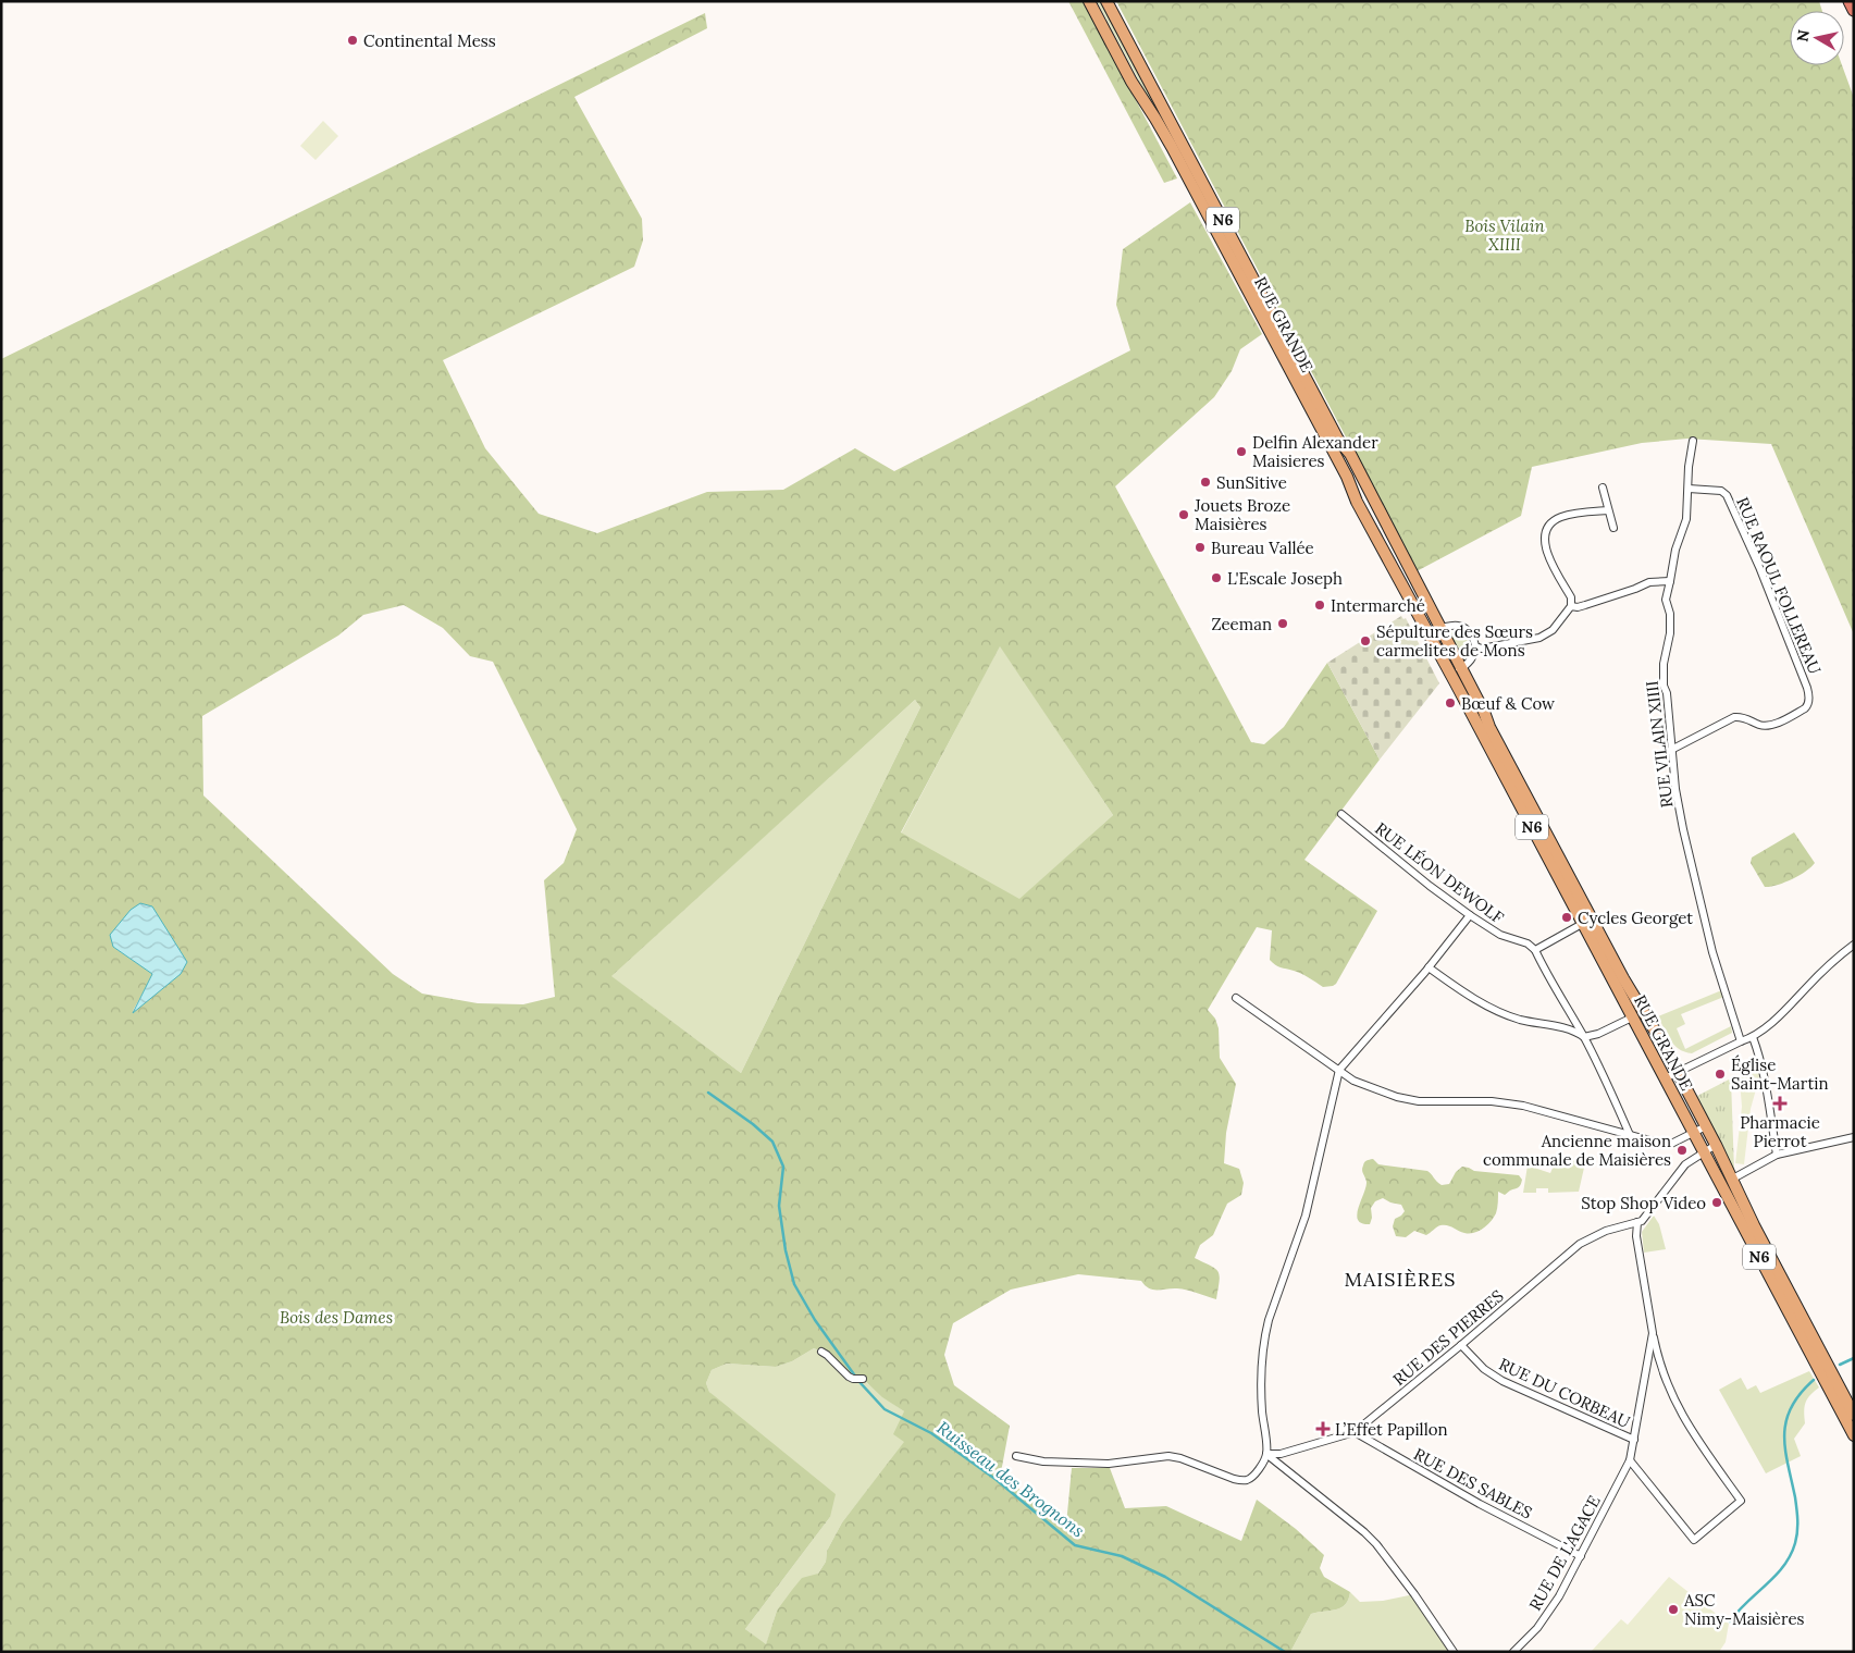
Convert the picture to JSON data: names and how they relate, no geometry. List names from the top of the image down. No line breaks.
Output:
{"streets":{"main road":["N6","RUE GRANDE"],"street":["RUE RAOUL FOLLEREAU","RUE VILAIN XIIII","RUE LÉON DEWOLF","RUE DES PIERRES","RUE DU CORBEAU","RUE DES SABLES","RUE DE L'AGACE"]},"crossings":[["RUE RAOUL FOLLEREAU","RUE VILAIN XIIII"],["RUE DES PIERRES","RUE DU CORBEAU"],["RUE DES PIERRES","RUE DES SABLES"],["RUE DES PIERRES","RUE DE L'AGACE"],["RUE DU CORBEAU","RUE DE L'AGACE"],["RUE DES SABLES","RUE DE L'AGACE"]],"districts":["MAISIÈRES"],"water":["Ruisseau des Brognons"],"parks":["Bois Vilain XIIII","Bois des Dames"],"places":{"other":["Continental Mess","Delfin Alexander Maisieres","SunSitive","Jouets Broze Maisières","Bureau Vallée","L'Escale Joseph","Intermarché","Zeeman","Sépulture des Sœurs carmelites de Mons","Bœuf & Cow","Cycles Georget","Église Saint-Martin","Ancienne maison communale de Maisières","Stop Shop Video","ASC Nimy-Maisières"],"health":["Pharmacie Pierrot","L’Effet Papillon"]},"north":"left"}
